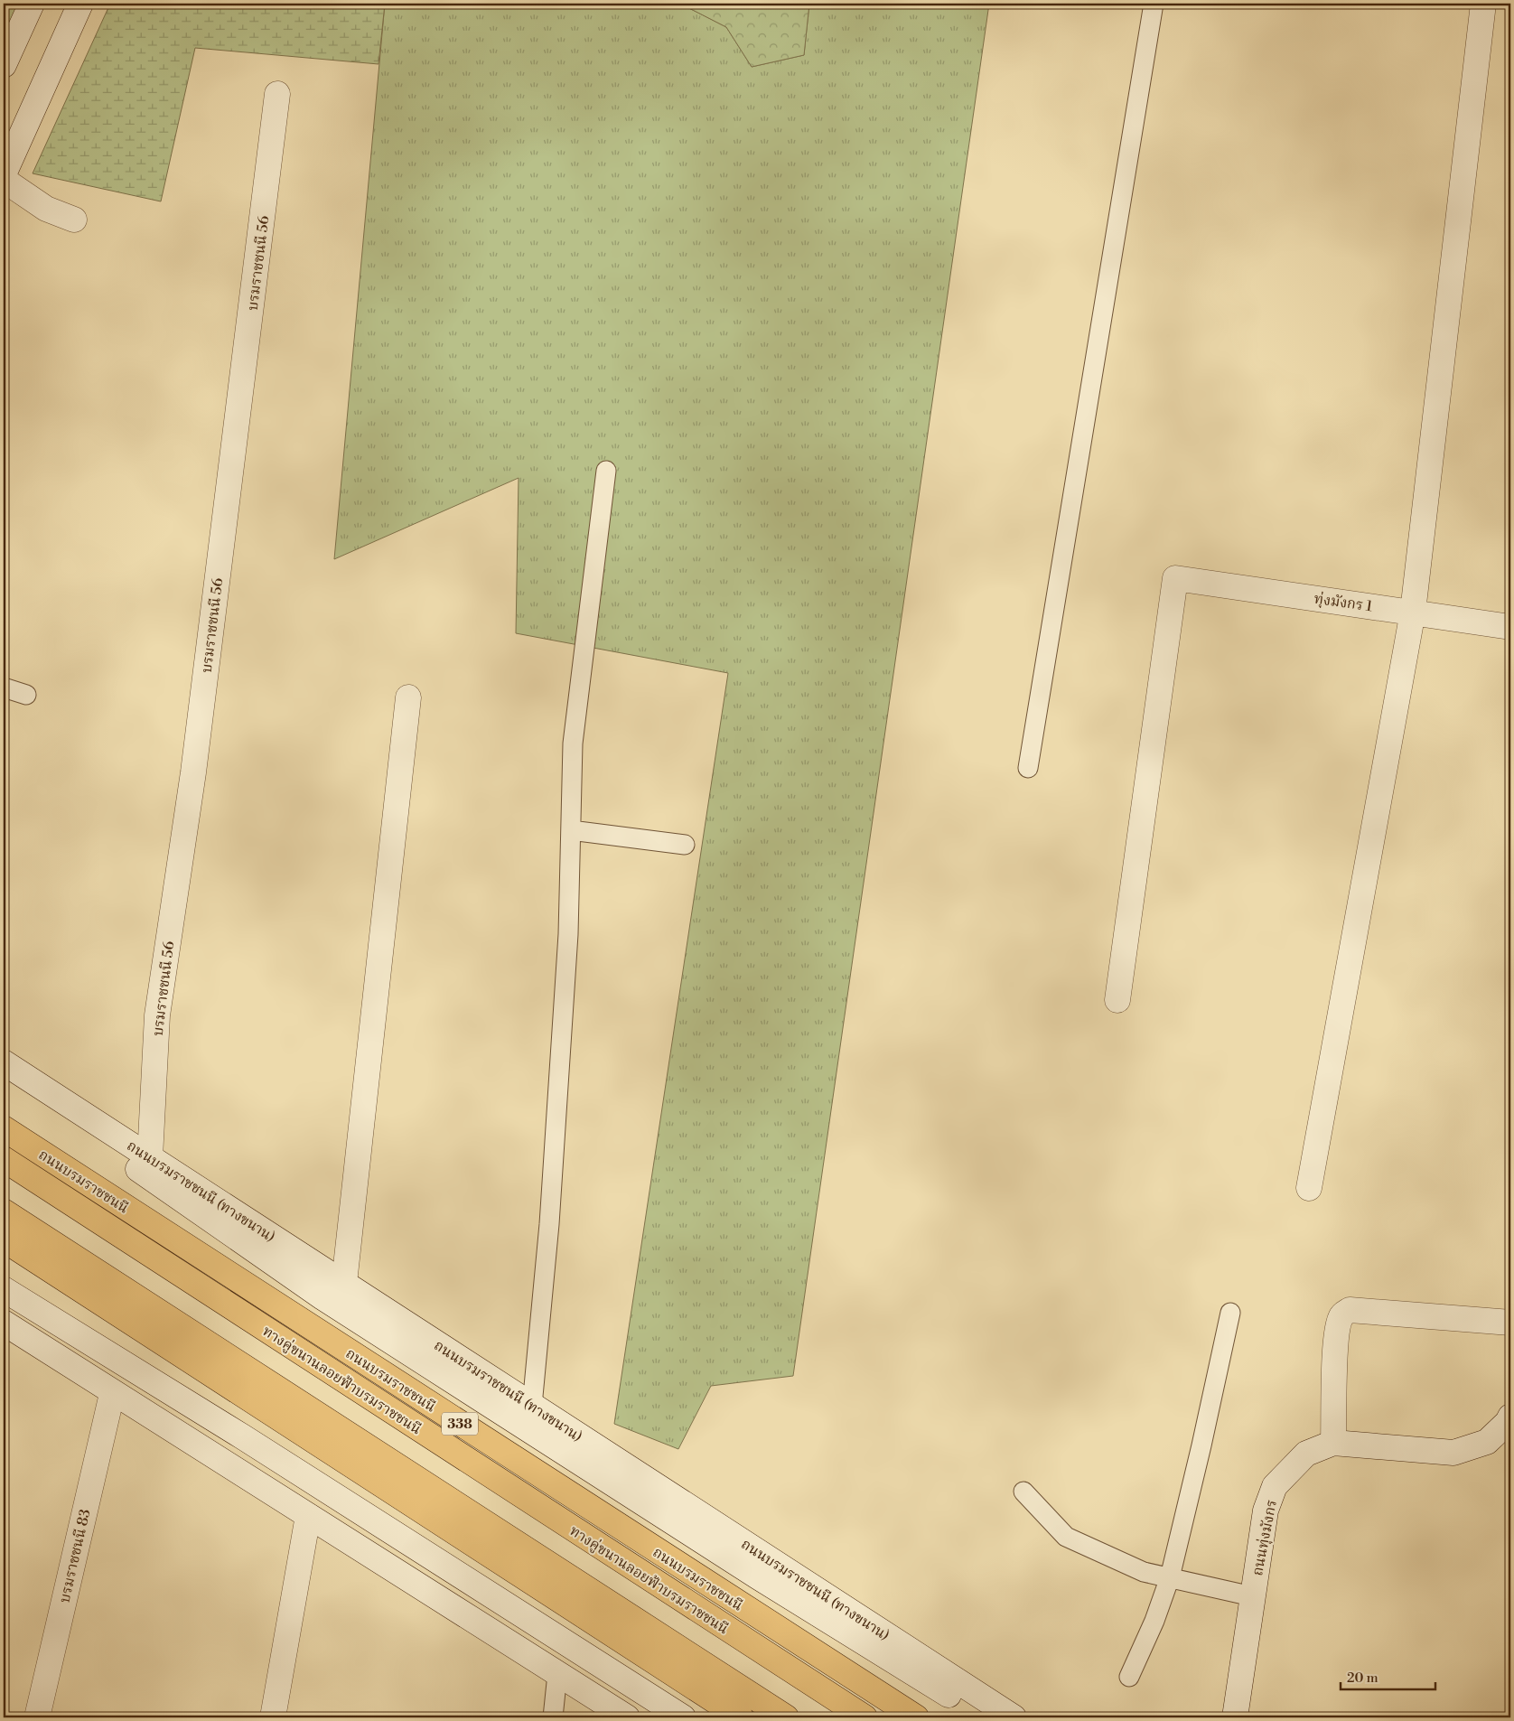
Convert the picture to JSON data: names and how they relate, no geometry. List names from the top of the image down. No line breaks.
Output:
{"streets":{"main road":["ถนนบรมราชชนนี","ทางคู่ขนานลอยฟ้าบรมราชชนนี","338"],"street":["บรมราชชนนี 56","ทุ่งมังกร 1","ถนนบรมราชชนนี (ทางขนาน)","ถนนทุ่งมังกร","บรมราชชนนี 83"]},"crossings":[["บรมราชชนนี 56","ถนนบรมราชชนนี (ทางขนาน)"]],"scale_bar":"20 m"}
